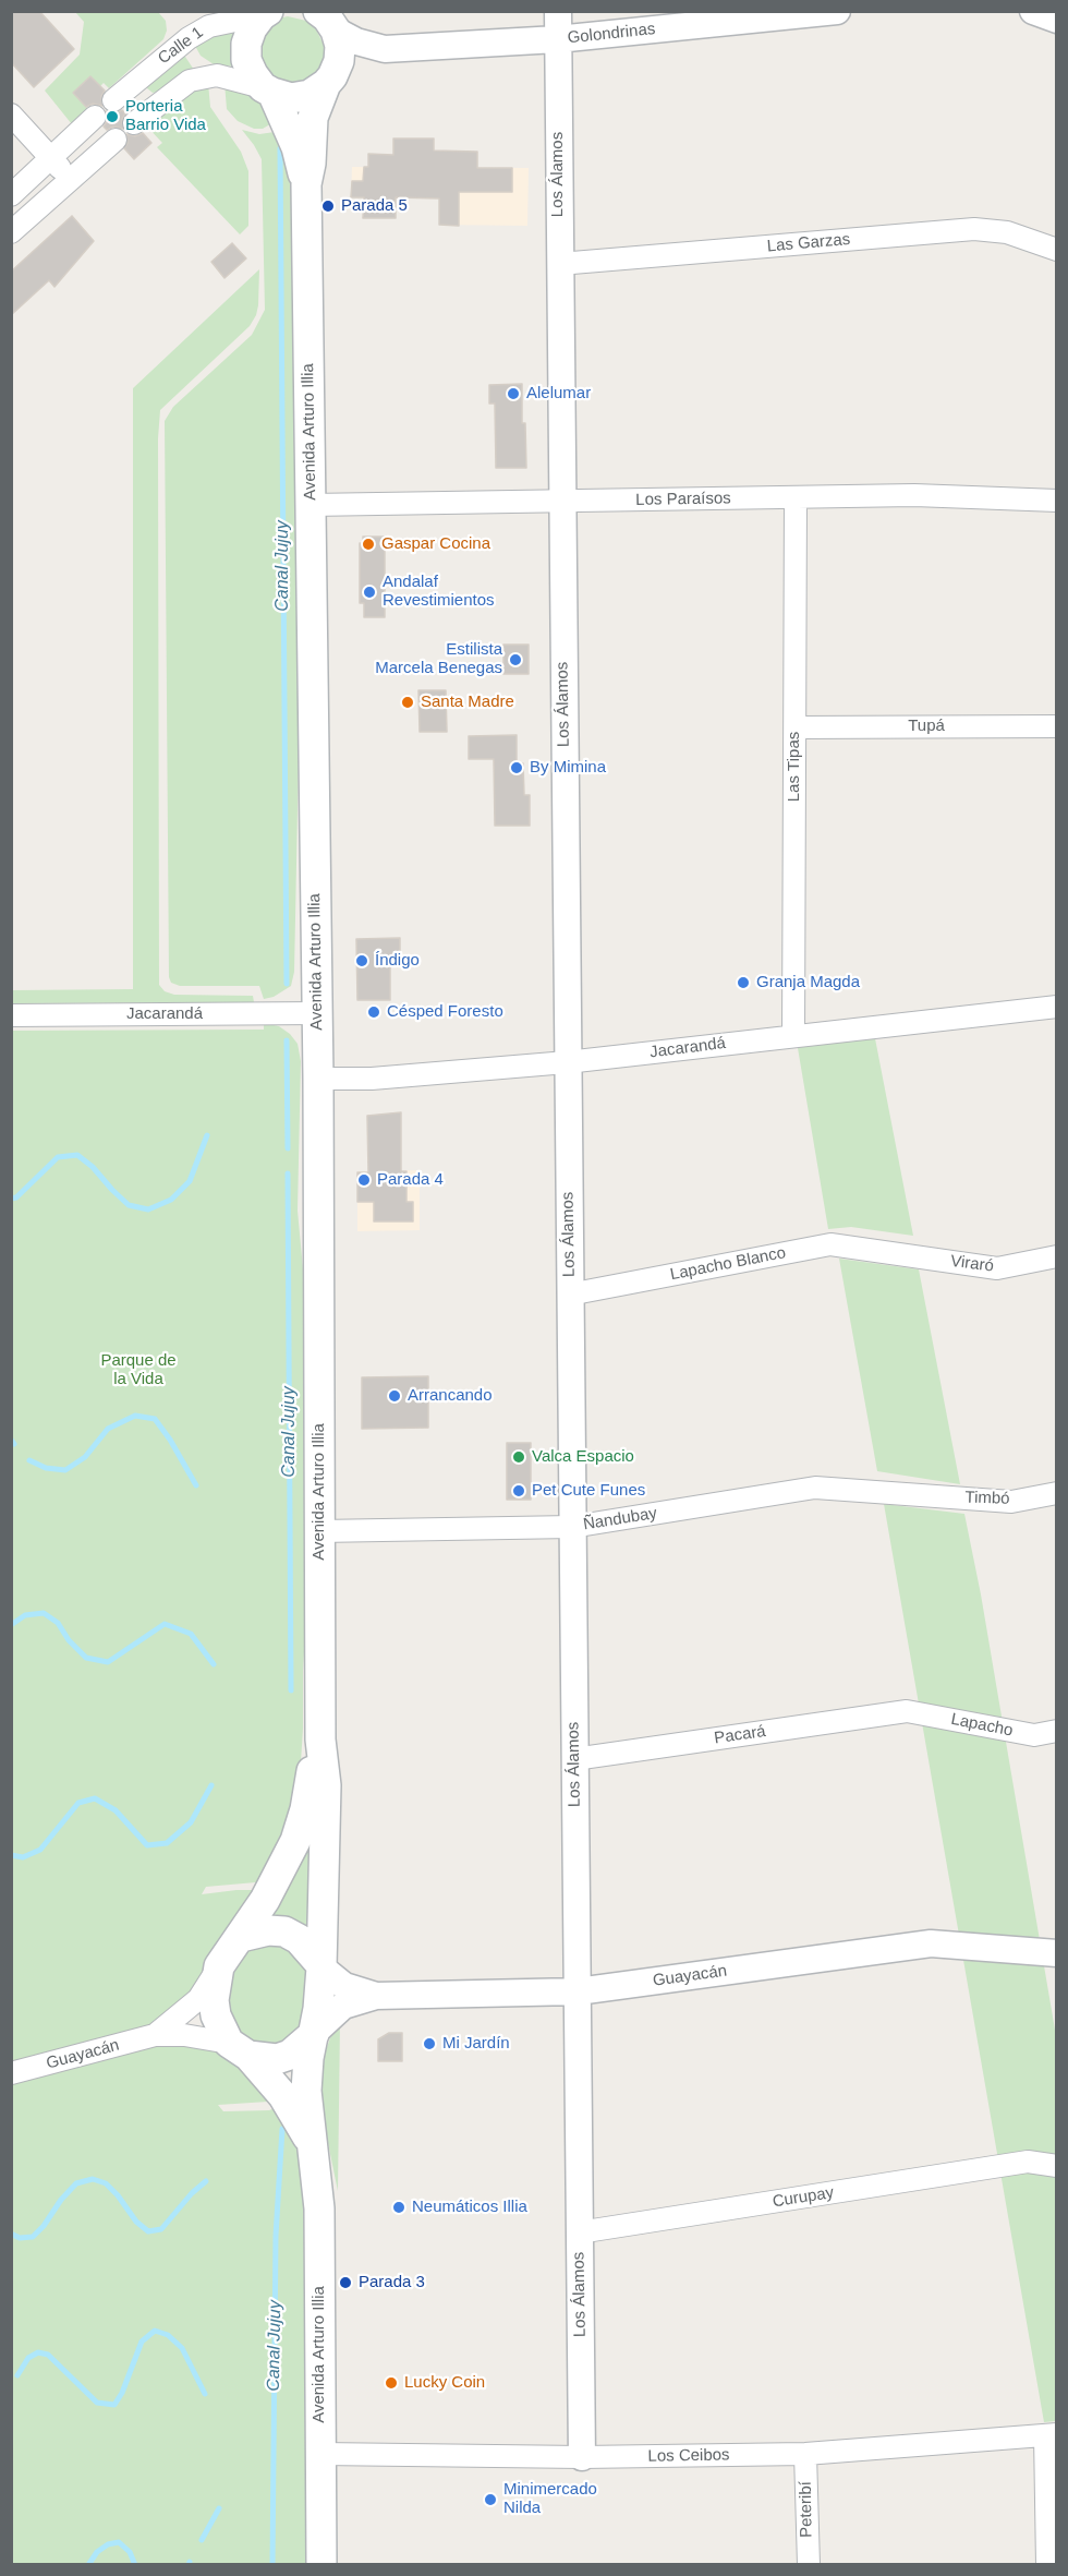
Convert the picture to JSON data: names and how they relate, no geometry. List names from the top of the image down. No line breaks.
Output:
{"streets":{"main road":["Avenida Arturo Illia"],"street":["Golondrinas","Calle 1","Los Álamos","Las Garzas","Los Paraísos","Tupá","Las Tipas","Jacarandá","Lapacho Blanco","Viraró","Timbó","Ñandubay","Lapacho","Pacará","Guayacán","Curupay","Los Ceibos","Peteribí"]},"crossings":[["Golondrinas","Los Álamos"],["Golondrinas","Avenida Arturo Illia"],["Calle 1","Avenida Arturo Illia"],["Los Álamos","Las Garzas"],["Los Álamos","Los Paraísos"],["Los Álamos","Jacarandá"],["Los Álamos","Lapacho Blanco"],["Los Álamos","Ñandubay"],["Los Álamos","Pacará"],["Los Álamos","Guayacán"],["Los Álamos","Curupay"],["Los Álamos","Los Ceibos"],["Avenida Arturo Illia","Los Paraísos"],["Avenida Arturo Illia","Jacarandá"],["Avenida Arturo Illia","Ñandubay"],["Avenida Arturo Illia","Guayacán"],["Avenida Arturo Illia","Los Ceibos"],["Los Paraísos","Las Tipas"],["Tupá","Las Tipas"],["Las Tipas","Jacarandá"],["Lapacho Blanco","Viraró"],["Timbó","Ñandubay"],["Lapacho","Pacará"],["Los Ceibos","Peteribí"]],"water":["Canal Jujuy"],"parks":["Parque de la Vida"],"places":["Porteria Barrio Vida","Parada 5","Alelumar","Gaspar Cocina","Andalaf Revestimientos","Estilista Marcela Benegas","Santa Madre","By Mimina","Índigo","Granja Magda","Césped Foresto","Parada 4","Arrancando","Valca Espacio","Pet Cute Funes","Mi Jardín","Neumáticos Illia","Parada 3","Lucky Coin","Minimercado Nilda"]}
